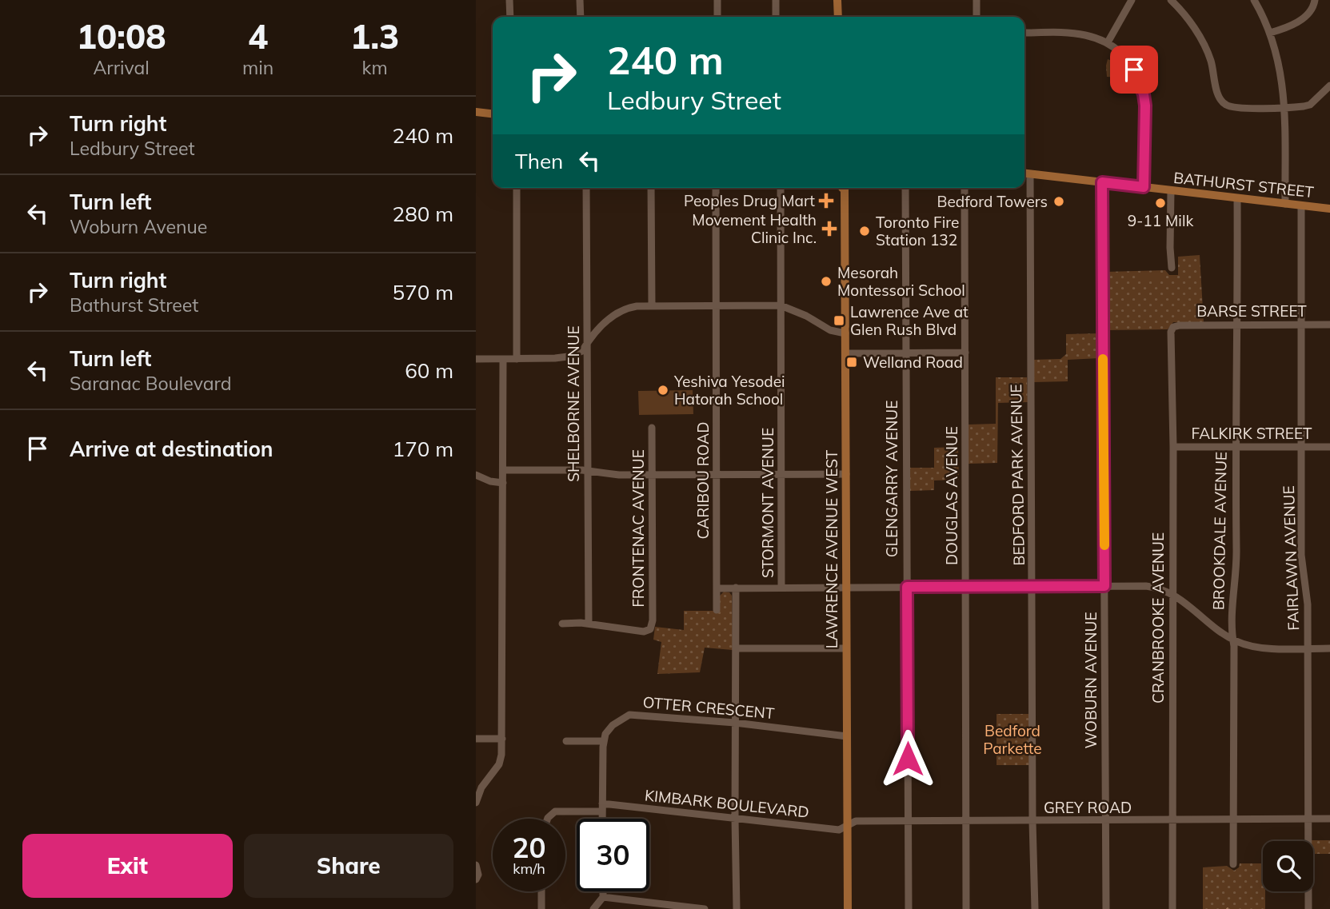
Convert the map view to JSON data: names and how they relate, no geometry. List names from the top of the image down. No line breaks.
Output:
{"streets":{"main road":["BATHURST STREET","LAWRENCE AVENUE WEST"],"street":["BARSE STREET","SHELBORNE AVENUE","FALKIRK STREET","BEDFORD PARK AVENUE","GLENGARRY AVENUE","CARIBOU ROAD","DOUGLAS AVENUE","STORMONT AVENUE","FRONTENAC AVENUE","BROOKDALE AVENUE","FAIRLAWN AVENUE","CRANBROOKE AVENUE","WOBURN AVENUE","OTTER CRESCENT","KIMBARK BOULEVARD","GREY ROAD"]},"crossings":[["BATHURST STREET","BEDFORD PARK AVENUE"],["BATHURST STREET","BROOKDALE AVENUE"],["BATHURST STREET","FAIRLAWN AVENUE"],["BATHURST STREET","WOBURN AVENUE"],["BARSE STREET","BROOKDALE AVENUE"],["BARSE STREET","FAIRLAWN AVENUE"],["BARSE STREET","CRANBROOKE AVENUE"],["SHELBORNE AVENUE","FRONTENAC AVENUE"],["FALKIRK STREET","BROOKDALE AVENUE"],["FALKIRK STREET","FAIRLAWN AVENUE"],["FALKIRK STREET","CRANBROOKE AVENUE"],["BEDFORD PARK AVENUE","GREY ROAD"],["GLENGARRY AVENUE","GREY ROAD"],["DOUGLAS AVENUE","GREY ROAD"],["BROOKDALE AVENUE","GREY ROAD"],["LAWRENCE AVENUE WEST","OTTER CRESCENT"],["LAWRENCE AVENUE WEST","KIMBARK BOULEVARD"],["LAWRENCE AVENUE WEST","GREY ROAD"],["FAIRLAWN AVENUE","GREY ROAD"],["CRANBROOKE AVENUE","GREY ROAD"],["WOBURN AVENUE","GREY ROAD"],["KIMBARK BOULEVARD","GREY ROAD"]],"parks":["Bedford Parkette"],"places":{"health":["Peoples Drug Mart","Movement Health Clinic Inc."],"other":["Bedford Towers","9-11 Milk","Toronto Fire Station 132","Mesorah Montessori School","Yeshiva Yesodei Hatorah School"],"transit":["Lawrence Ave at Glen Rush Blvd","Welland Road"]},"page":{"eta":["10:08","Arrival","4","min","1.3","km"],"turn":["240 m","Ledbury Street"],"list":[{"name":"Turn right","note":"Ledbury Street","value":"240 m"},{"name":"Turn left","note":"Woburn Avenue","value":"280 m"},{"name":"Turn right","note":"Bathurst Street","value":"570 m"},{"name":"Turn left","note":"Saranac Boulevard","value":"60 m"},{"name":"Arrive at destination","value":"170 m"}],"then":"Then","speed":"20 km/h","limit":"30","buttons":["Exit","Share"]}}
